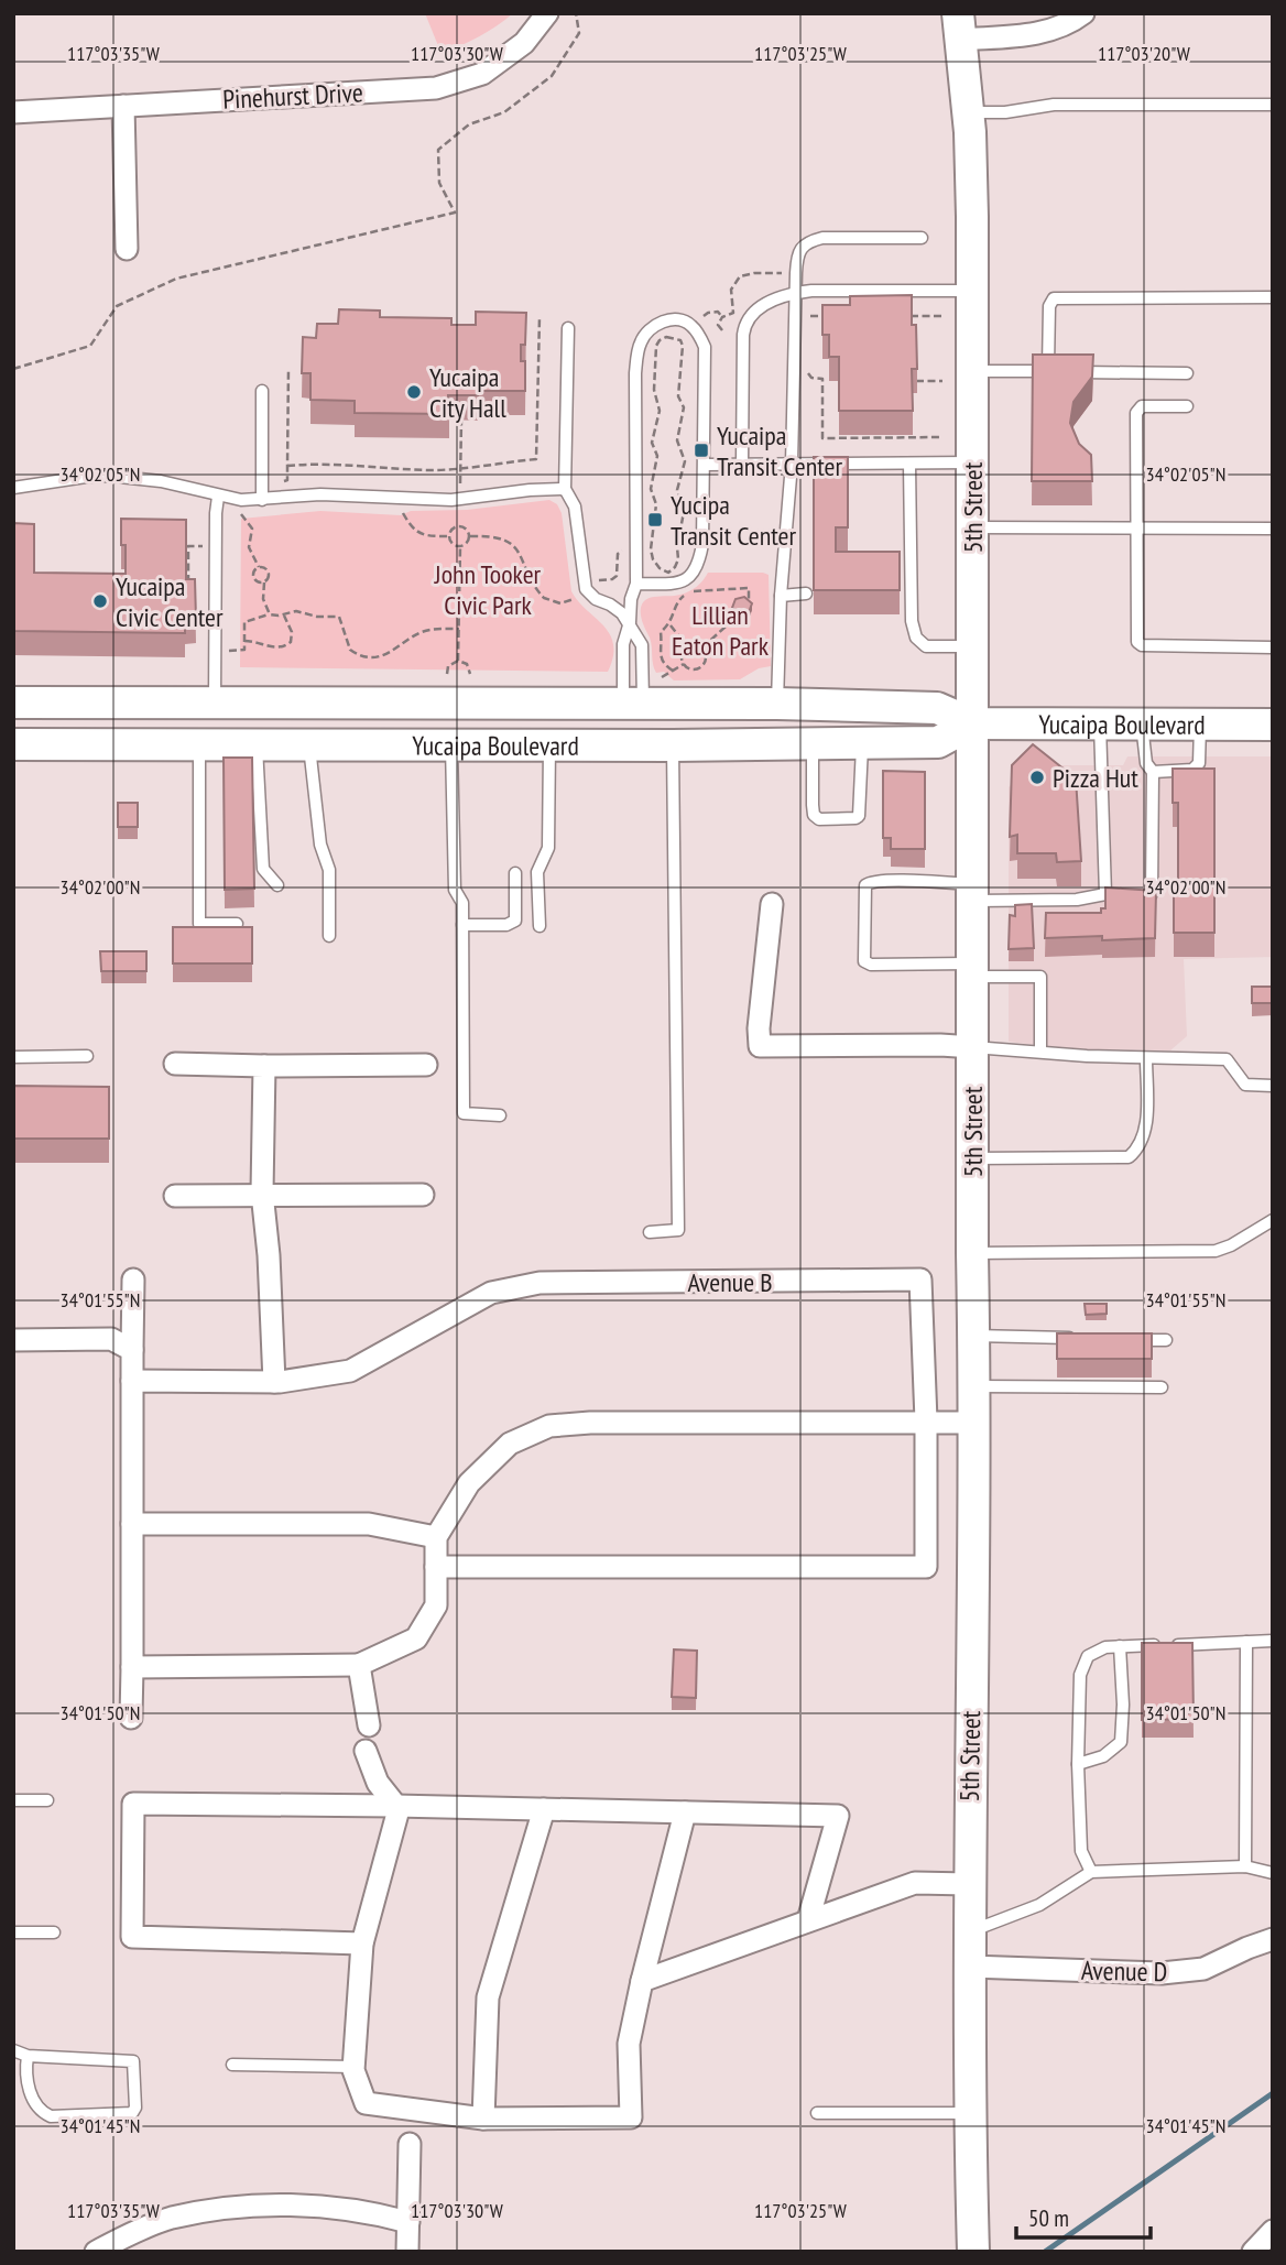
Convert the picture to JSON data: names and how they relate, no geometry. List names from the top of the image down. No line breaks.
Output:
{"streets":{"main road":["5th Street","Yucaipa Boulevard"],"street":["Pinehurst Drive","Avenue B","Avenue D"]},"crossings":[["5th Street","Yucaipa Boulevard"],["5th Street","Avenue D"]],"parks":["John Tooker Civic Park","Lillian Eaton Park"],"places":{"other":["Yucaipa City Hall","Yucaipa Civic Center","Pizza Hut"],"transit":["Yucaipa Transit Center","Yucipa Transit Center"]},"scale_bar":"50 m","coordinates":["117°03'35\"W","117°03'30\"W","117°03'25\"W","117°03'20\"W","34°02'05\"N","34°02'00\"N","34°01'55\"N","34°01'50\"N","34°01'45\"N"]}
